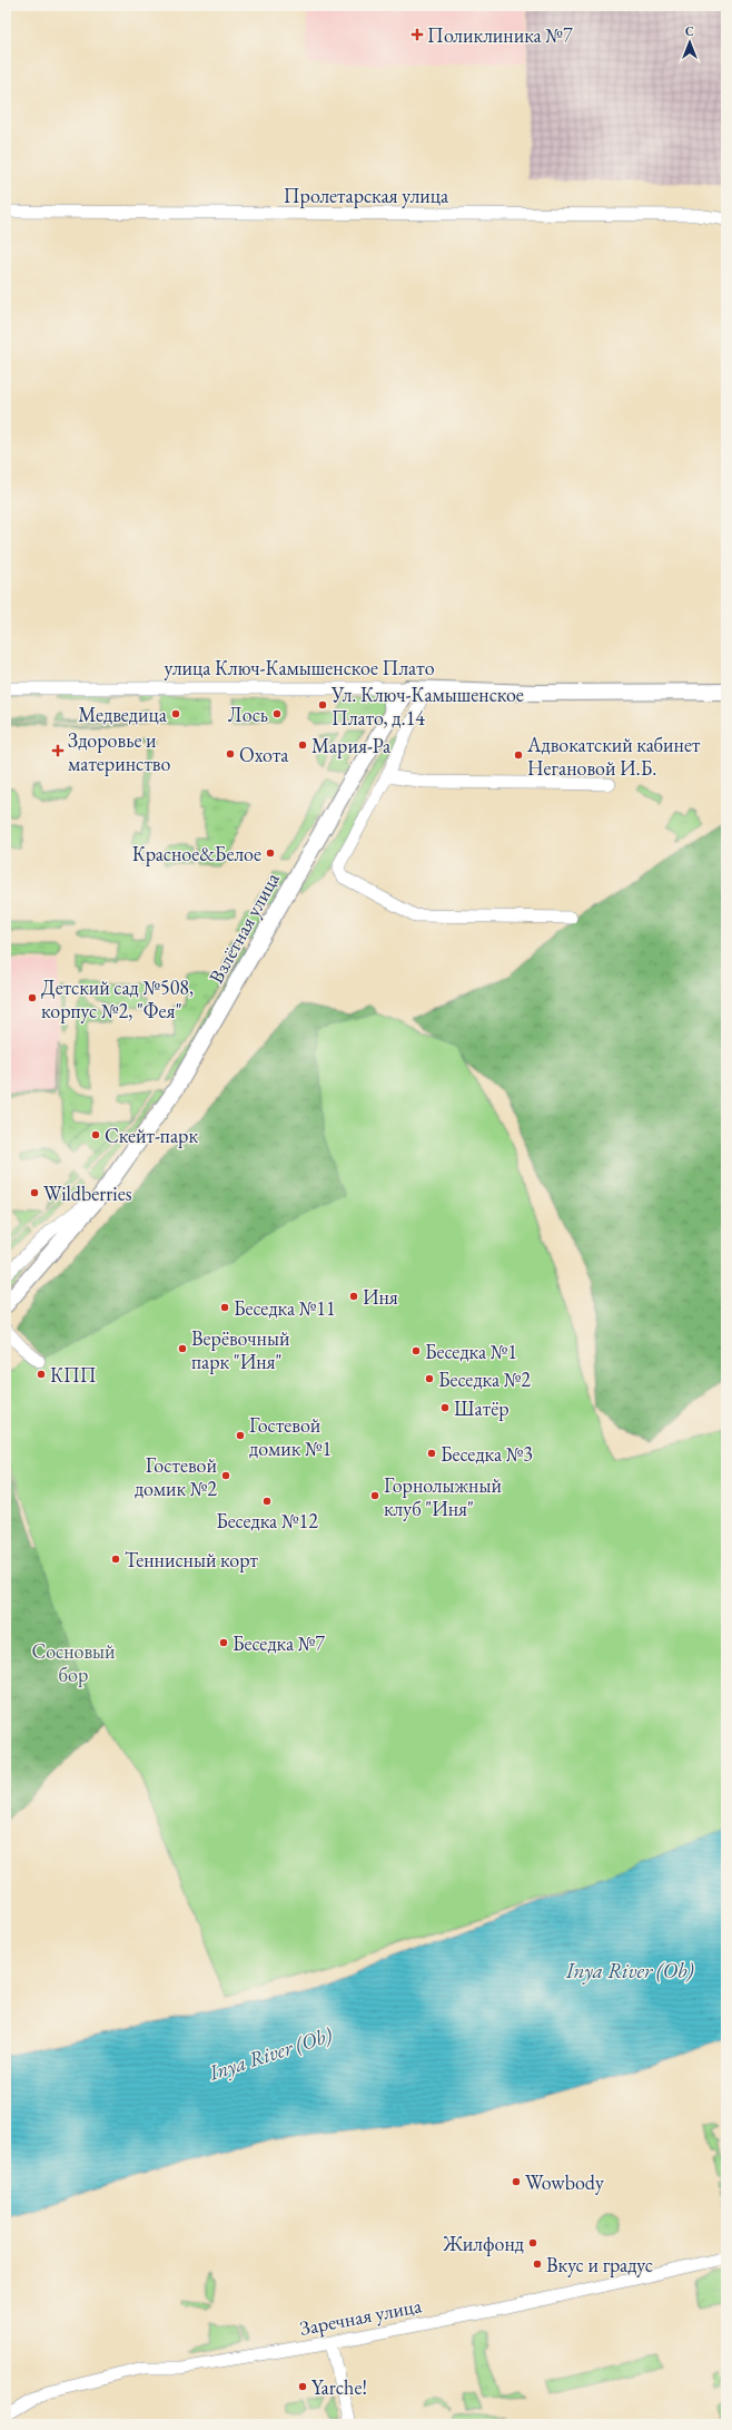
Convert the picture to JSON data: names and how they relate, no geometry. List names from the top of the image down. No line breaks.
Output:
{"streets":{"main road":["улица Ключ-Камышенское Плато","Взлётная улица"],"street":["Пролетарская улица","Заречная улица"]},"crossings":[["улица Ключ-Камышенское Плато","Взлётная улица"]],"water":["Inya River (Ob)"],"parks":["Сосновый бор"],"places":{"health":["Поликлиника №7","Здоровье и материнство"],"other":["Ул. Ключ-Камышенское Плато, д.14","Медведица","Лось","Мария-Ра","Охота","Адвокатский кабинет Негановой И.Б.","Красное&Белое","Детский сад №508, корпус №2, \"Фея\"","Скейт-парк","Wildberries","Иня","Беседка №11","Верёвочный парк \"Иня\"","Беседка №1","КПП","Беседка №2","Шатёр","Гостевой домик №1","Беседка №3","Гостевой домик №2","Горнолыжный клуб \"Иня\"","Беседка №12","Теннисный корт","Беседка №7","Wowbody","Жилфонд","Вкус и градус","Yarche!"]},"north":"top"}
